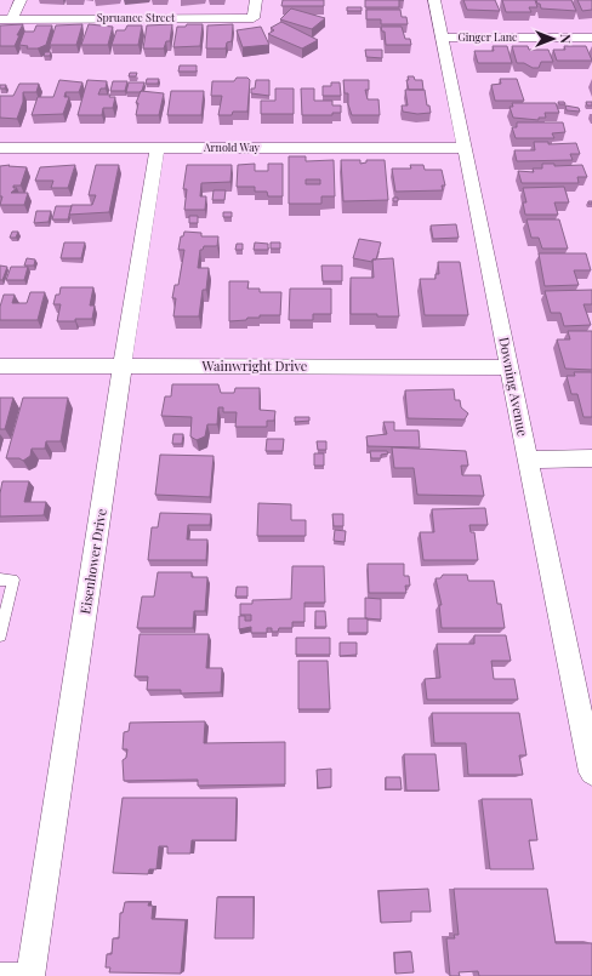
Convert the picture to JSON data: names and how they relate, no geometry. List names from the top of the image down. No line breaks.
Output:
{"streets":{"street":["Spruance Street","Ginger Lane","Arnold Way","Wainwright Drive","Downing Avenue","Eisenhower Drive"]},"crossings":[["Ginger Lane","Downing Avenue"],["Arnold Way","Downing Avenue"],["Arnold Way","Eisenhower Drive"],["Wainwright Drive","Downing Avenue"],["Wainwright Drive","Eisenhower Drive"]],"north":"right"}
